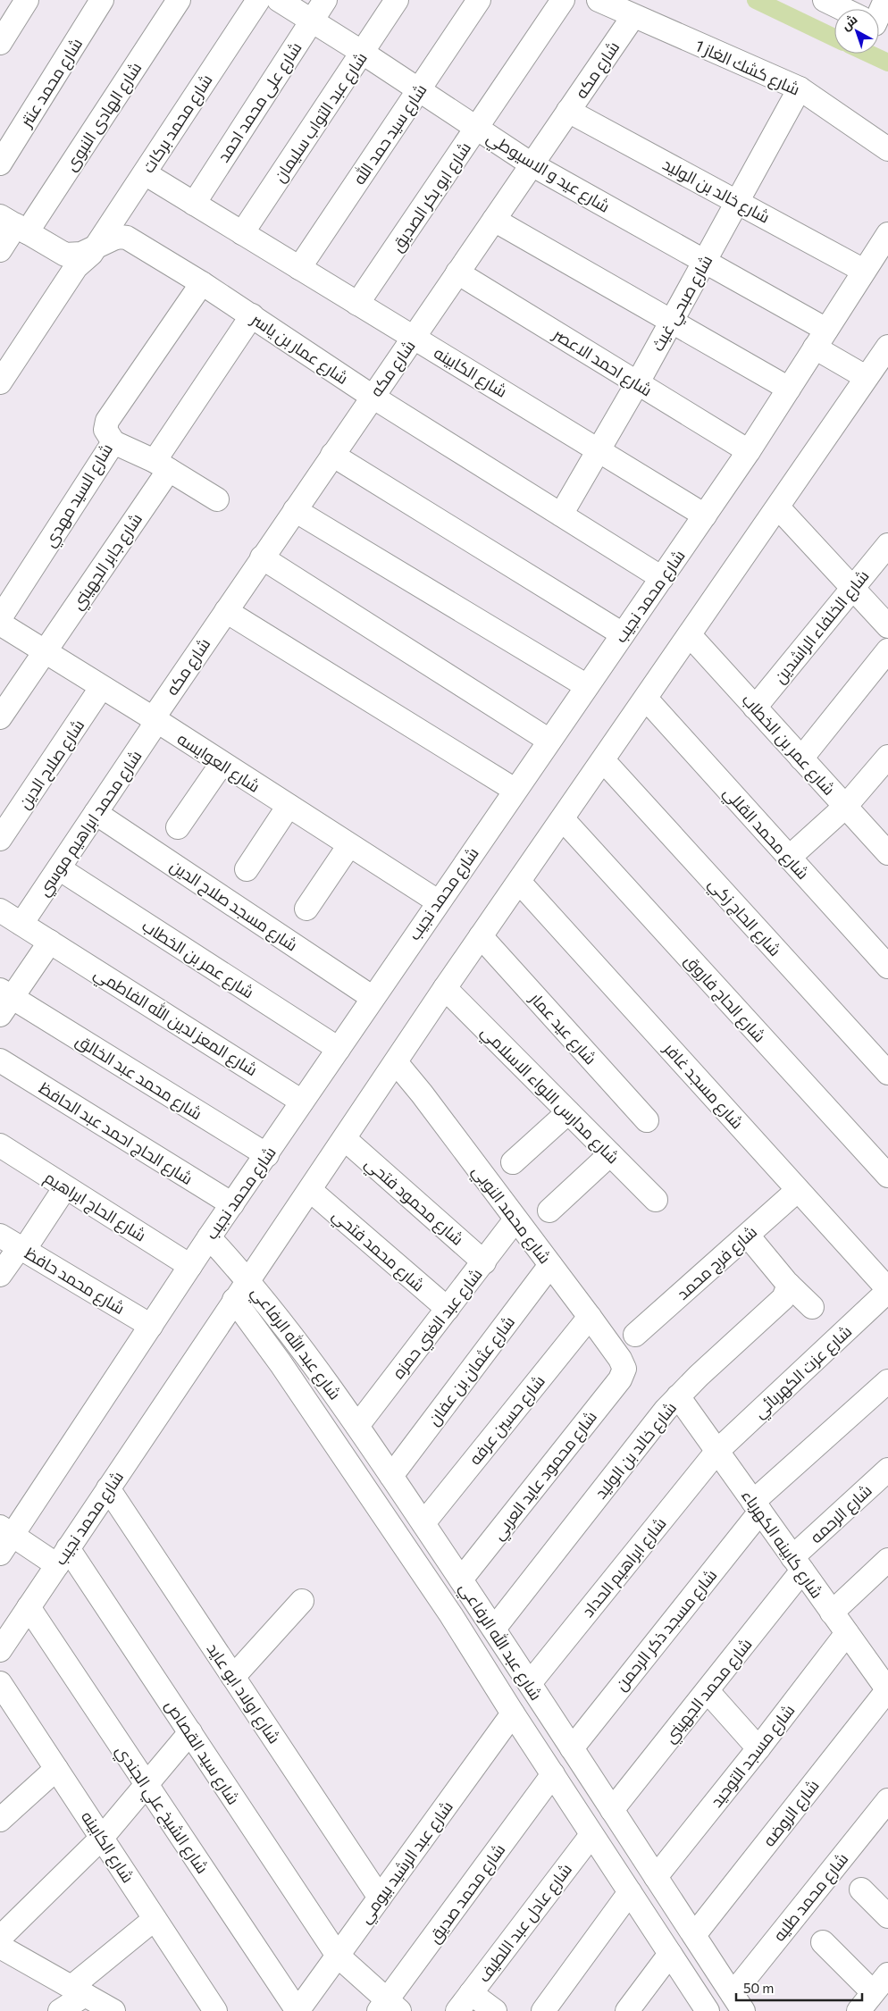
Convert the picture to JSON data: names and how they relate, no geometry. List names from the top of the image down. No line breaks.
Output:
{"streets":{"street":["شارع كشك الغاز 1","شارع مكه","شارع محمد عنتر","شارع على محمد احمد","شارع الهادى النبوى","شارع عبد التواب سليمان","شارع محمد بركات","شارع سيد حمد الله","شارع عيد و الاسيوطي","شارع خالد بن الوليد","شارع ابو بكر الصديق","شارع صبحي غيث","شارع عمار بن ياسر","شارع احمد الاعصر","شارع الكابينه","شارع السيد مهدي","شارع جابر الجهيني","شارع محمد نجيب","شارع الخلفاء الراشدين","شارع عمر بن الخطاب","شارع العوايسه","شارع صلاح الدين","شارع محمد ابراهيم موسي","شارع محمد القللي","شارع مسجد صلاح الدين","شارع الحاج زكي","شارع الحاج فاروق","شارع المعز لدين الله الفاطمي","شارع عيد عمار","شارع محمد عبد الخالق","شارع مسجد غافر","شارع مدارس اللواء الاسلامي","شارع الحاج احمد عبد الحافظ","شارع محمود فتحي","شارع الحاج ابراهيم","شارع محمد النوبي","شارع محمد فتحي","شارع فرج محمد","شارع محمد حافظ","شارع عبد الغني حمزه","شارع عبد الله الرفاعي","شارع عثمان بن عفان","شارع عزت الكهربائي","شارع حسين عرفه","شارع محمود عايد العربي","شارع الرحمه","شارع كابينه الكهرباء","شارع ابراهيم الحداد","شارع مسجد ذكر الرحمن","شارع محمد الجهيني","شارع اولاد ابو عايد","شارع سيد القصاص","شارع مسجد التوحيد","شارع الشيخ علي الجندي","شارع الروضه","شارع عبد الرشيد بيومي","شارع محمد صديق","شارع محمد طليه","شارع عادل عبد اللطيف"]},"crossings":[["شارع كشك الغاز 1","شارع مكه"],["شارع كشك الغاز 1","شارع صبحي غيث"],["شارع مكه","شارع عيد و الاسيوطي"],["شارع مكه","شارع خالد بن الوليد"],["شارع مكه","شارع عمار بن ياسر"],["شارع مكه","شارع احمد الاعصر"],["شارع مكه","شارع الكابينه"],["شارع مكه","شارع العوايسه"],["شارع مكه","شارع محمد ابراهيم موسي"],["شارع على محمد احمد","شارع عيد و الاسيوطي"],["شارع على محمد احمد","شارع الكابينه"],["شارع الهادى النبوى","شارع عمار بن ياسر"],["شارع عبد التواب سليمان","شارع عيد و الاسيوطي"],["شارع عبد التواب سليمان","شارع الكابينه"],["شارع محمد بركات","شارع عمار بن ياسر"],["شارع محمد بركات","شارع الكابينه"],["شارع سيد حمد الله","شارع عيد و الاسيوطي"],["شارع سيد حمد الله","شارع الكابينه"],["شارع عيد و الاسيوطي","شارع ابو بكر الصديق"],["شارع عيد و الاسيوطي","شارع صبحي غيث"],["شارع عيد و الاسيوطي","شارع محمد نجيب"],["شارع خالد بن الوليد","شارع صبحي غيث"],["شارع خالد بن الوليد","شارع محمد نجيب"],["شارع خالد بن الوليد","شارع عبد الله الرفاعي"],["شارع خالد بن الوليد","شارع كابينه الكهرباء"],["شارع ابو بكر الصديق","شارع الكابينه"],["شارع صبحي غيث","شارع عمار بن ياسر"],["شارع صبحي غيث","شارع احمد الاعصر"],["شارع صبحي غيث","شارع الكابينه"],["شارع عمار بن ياسر","شارع السيد مهدي"],["شارع عمار بن ياسر","شارع جابر الجهيني"],["شارع عمار بن ياسر","شارع محمد نجيب"],["شارع احمد الاعصر","شارع محمد نجيب"],["شارع الكابينه","شارع محمد نجيب"],["شارع جابر الجهيني","شارع العوايسه"],["شارع محمد نجيب","شارع عمر بن الخطاب"],["شارع محمد نجيب","شارع العوايسه"],["شارع محمد نجيب","شارع محمد القللي"],["شارع محمد نجيب","شارع مسجد صلاح الدين"],["شارع محمد نجيب","شارع الحاج زكي"],["شارع محمد نجيب","شارع الحاج فاروق"],["شارع محمد نجيب","شارع المعز لدين الله الفاطمي"],["شارع محمد نجيب","شارع عيد عمار"],["شارع محمد نجيب","شارع محمد عبد الخالق"],["شارع محمد نجيب","شارع مسجد غافر"],["شارع محمد نجيب","شارع مدارس اللواء الاسلامي"],["شارع محمد نجيب","شارع الحاج احمد عبد الحافظ"],["شارع محمد نجيب","شارع محمود فتحي"],["شارع محمد نجيب","شارع الحاج ابراهيم"],["شارع محمد نجيب","شارع محمد النوبي"],["شارع محمد نجيب","شارع محمد فتحي"],["شارع محمد نجيب","شارع محمد حافظ"],["شارع محمد نجيب","شارع عبد الله الرفاعي"],["شارع محمد نجيب","شارع اولاد ابو عايد"],["شارع محمد نجيب","شارع سيد القصاص"],["شارع محمد نجيب","شارع الشيخ علي الجندي"],["شارع الخلفاء الراشدين","شارع عمر بن الخطاب"],["شارع عمر بن الخطاب","شارع محمد ابراهيم موسي"],["شارع العوايسه","شارع صلاح الدين"],["شارع العوايسه","شارع محمد ابراهيم موسي"],["شارع محمد ابراهيم موسي","شارع مسجد صلاح الدين"],["شارع محمد ابراهيم موسي","شارع المعز لدين الله الفاطمي"],["شارع مسجد غافر","شارع فرج محمد"],["شارع مسجد غافر","شارع عزت الكهربائي"],["شارع محمود فتحي","شارع عبد الغني حمزه"],["شارع محمد النوبي","شارع عبد الغني حمزه"],["شارع محمد النوبي","شارع عثمان بن عفان"],["شارع محمد النوبي","شارع حسين عرفه"],["شارع محمد النوبي","شارع محمود عايد العربي"],["شارع محمد فتحي","شارع عبد الغني حمزه"],["شارع عبد الغني حمزه","شارع عبد الله الرفاعي"],["شارع عبد الله الرفاعي","شارع عثمان بن عفان"],["شارع عبد الله الرفاعي","شارع حسين عرفه"],["شارع عبد الله الرفاعي","شارع محمود عايد العربي"],["شارع عبد الله الرفاعي","شارع ابراهيم الحداد"],["شارع عبد الله الرفاعي","شارع مسجد ذكر الرحمن"],["شارع عبد الله الرفاعي","شارع محمد الجهيني"],["شارع عبد الله الرفاعي","شارع مسجد التوحيد"],["شارع عبد الله الرفاعي","شارع الروضه"],["شارع عبد الله الرفاعي","شارع عبد الرشيد بيومي"],["شارع عبد الله الرفاعي","شارع محمد صديق"],["شارع عبد الله الرفاعي","شارع محمد طليه"],["شارع عبد الله الرفاعي","شارع عادل عبد اللطيف"],["شارع عزت الكهربائي","شارع كابينه الكهرباء"],["شارع عزت الكهربائي","شارع ابراهيم الحداد"],["شارع الرحمه","شارع كابينه الكهرباء"],["شارع الرحمه","شارع محمد الجهيني"],["شارع كابينه الكهرباء","شارع ابراهيم الحداد"],["شارع كابينه الكهرباء","شارع مسجد ذكر الرحمن"],["شارع كابينه الكهرباء","شارع محمد الجهيني"],["شارع كابينه الكهرباء","شارع مسجد التوحيد"],["شارع كابينه الكهرباء","شارع الروضه"],["شارع اولاد ابو عايد","شارع عبد الرشيد بيومي"],["شارع سيد القصاص","شارع عبد الرشيد بيومي"],["شارع سيد القصاص","شارع محمد صديق"],["شارع الشيخ علي الجندي","شارع عبد الرشيد بيومي"]],"scale_bar":"50 m","north":"top left"}
